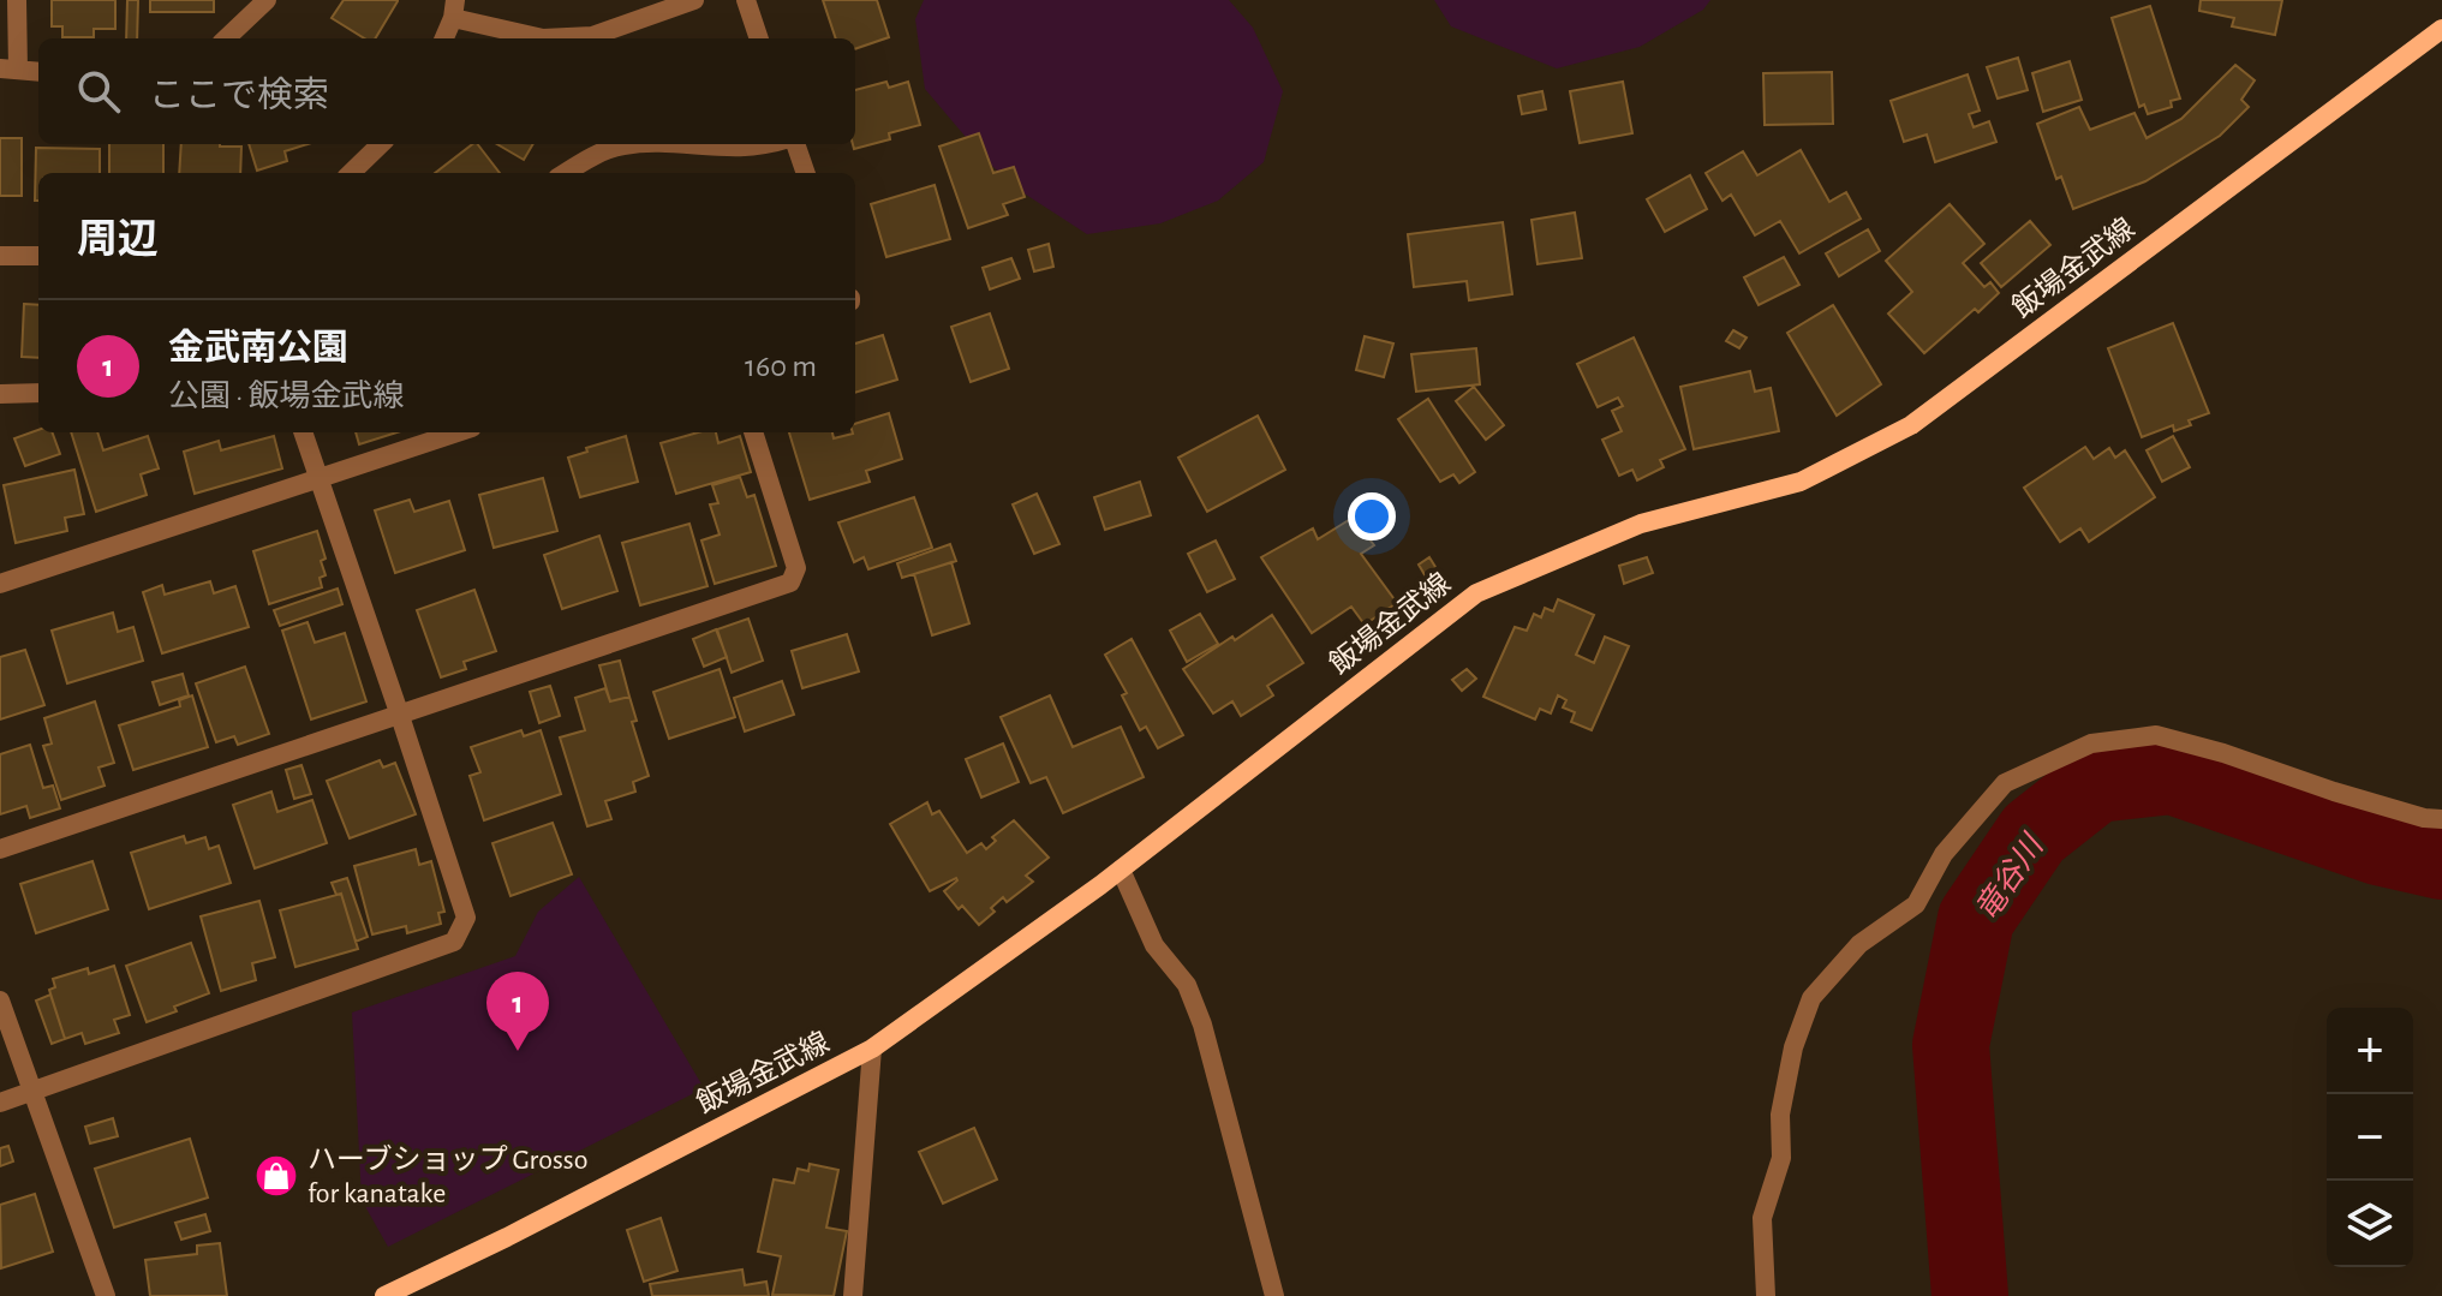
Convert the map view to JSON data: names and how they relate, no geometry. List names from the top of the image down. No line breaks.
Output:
{"streets":{"main road":["飯場金武線"]},"water":["竜谷川"],"places":{"shop":["ハーブショップ Grosso for kanatake"]},"page":{"search":"ここで検索","heading":"周辺","list":[{"mark":"1","name":"金武南公園","note":"公園 · 飯場金武線","value":"160 m"}],"pins":"1","map_buttons":["+","−"]}}
